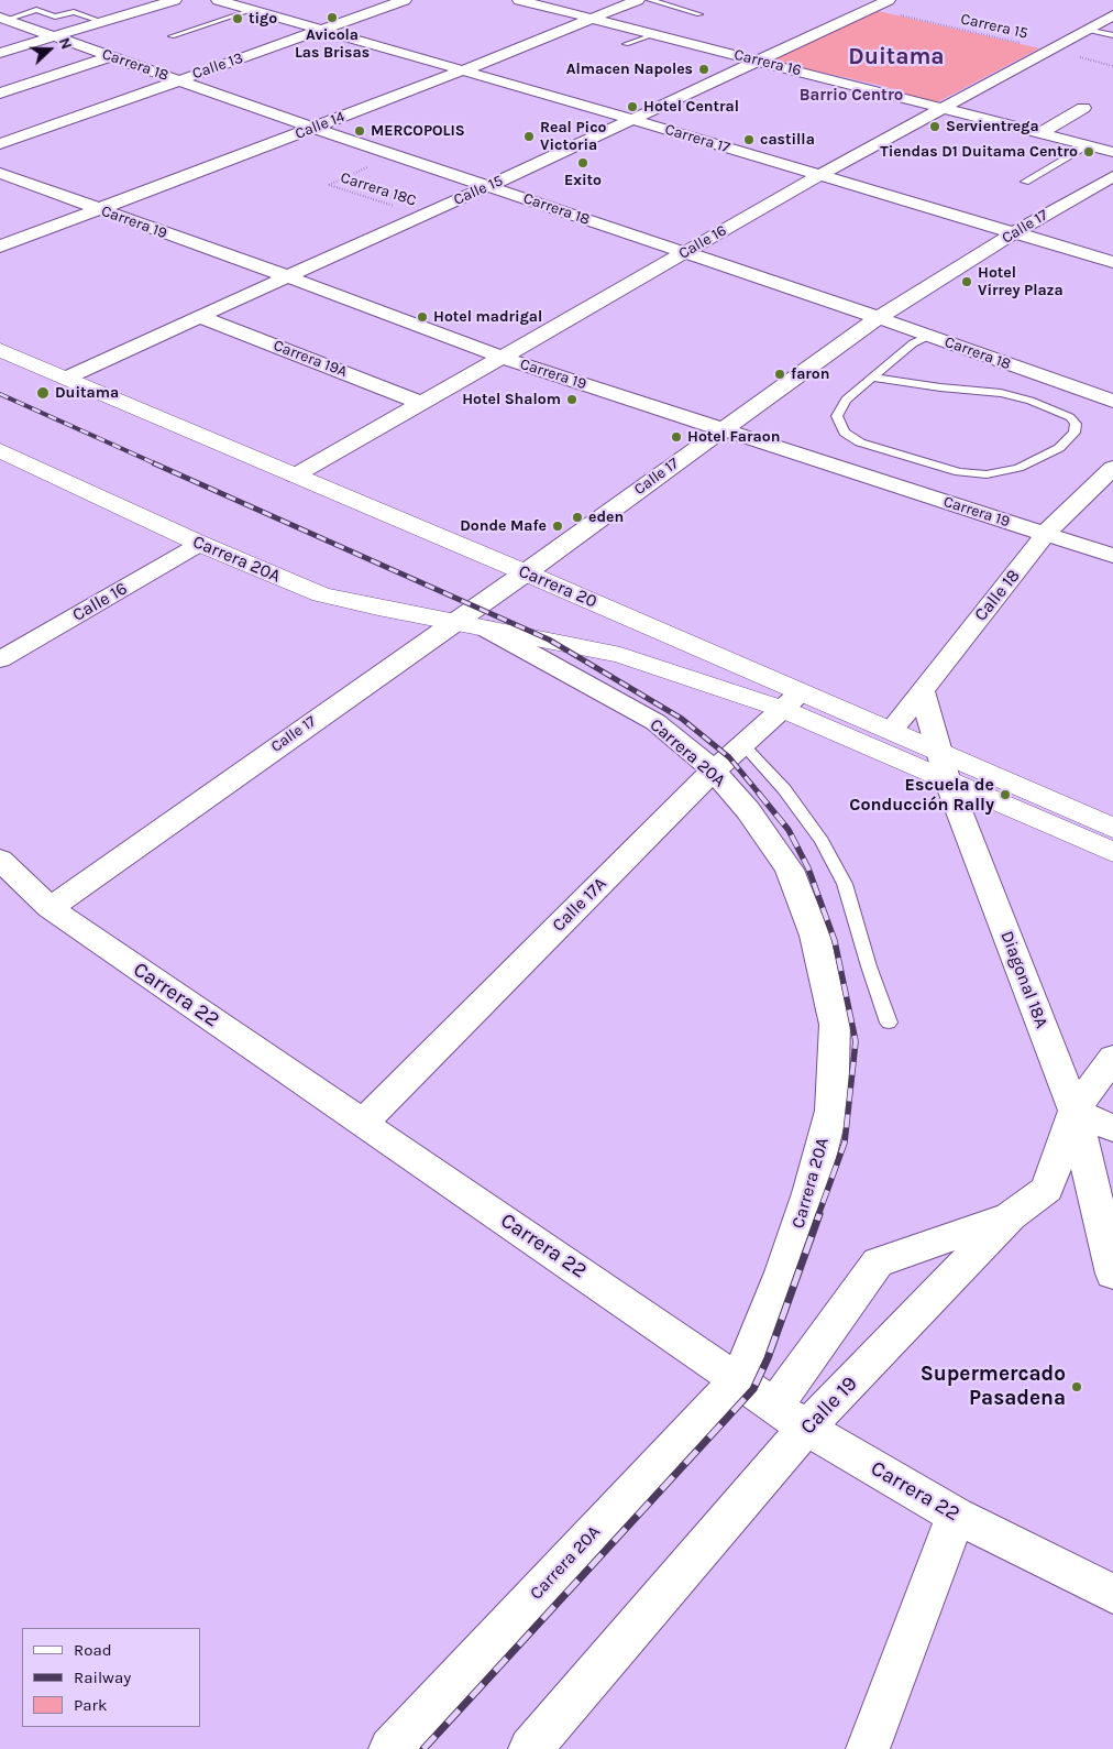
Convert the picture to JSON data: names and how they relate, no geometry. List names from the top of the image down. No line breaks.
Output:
{"streets":{"street":["Carrera 16","Carrera 18","Calle 13","Calle 14","Carrera 17","Calle 15","Carrera 19","Calle 17","Calle 16","Carrera 19A","Carrera 20A","Carrera 20","Calle 18","Calle 17A","Diagonal 18A","Carrera 22","Calle 19"],"path":["Carrera 15","Carrera 18C"]},"crossings":[["Carrera 15","Calle 15"],["Carrera 15","Calle 16"],["Carrera 16","Calle 14"],["Carrera 16","Calle 15"],["Carrera 16","Calle 16"],["Carrera 18","Calle 13"],["Carrera 18","Calle 14"],["Carrera 18","Carrera 18C"],["Carrera 18","Calle 15"],["Carrera 18","Calle 17"],["Carrera 18","Calle 16"],["Calle 13","Carrera 17"],["Calle 14","Carrera 17"],["Calle 14","Carrera 19"],["Carrera 17","Calle 15"],["Carrera 17","Calle 17"],["Carrera 17","Calle 16"],["Carrera 18C","Calle 15"],["Calle 15","Carrera 19"],["Calle 15","Carrera 19A"],["Calle 15","Carrera 20"],["Carrera 19","Calle 17"],["Carrera 19","Calle 16"],["Carrera 19","Calle 18"],["Calle 17","Carrera 20A"],["Calle 17","Carrera 20"],["Calle 17","Carrera 22"],["Calle 16","Carrera 19A"],["Calle 16","Carrera 20A"],["Calle 16","Carrera 20"],["Carrera 20A","Carrera 20"],["Carrera 20A","Calle 17A"],["Carrera 20A","Diagonal 18A"],["Carrera 20A","Carrera 22"],["Carrera 20","Calle 18"],["Carrera 20","Calle 17A"],["Carrera 20","Diagonal 18A"],["Calle 18","Diagonal 18A"],["Calle 17A","Carrera 22"],["Diagonal 18A","Calle 19"],["Carrera 22","Calle 19"]],"districts":["Duitama","Barrio Centro"],"places":["Avicola Las Brisas","tigo","Almacen Napoles","Hotel Central","Servientrega","MERCOPOLIS","Real Pico Victoria","castilla","Tiendas D1 Duitama Centro","Exito","Hotel Virrey Plaza","Hotel madrigal","faron","Duitama","Hotel Shalom","Hotel Faraon","eden","Donde Mafe","Escuela de Conducción Rally","Supermercado Pasadena"],"legend":["Road","Railway","Park"],"north":"right"}
